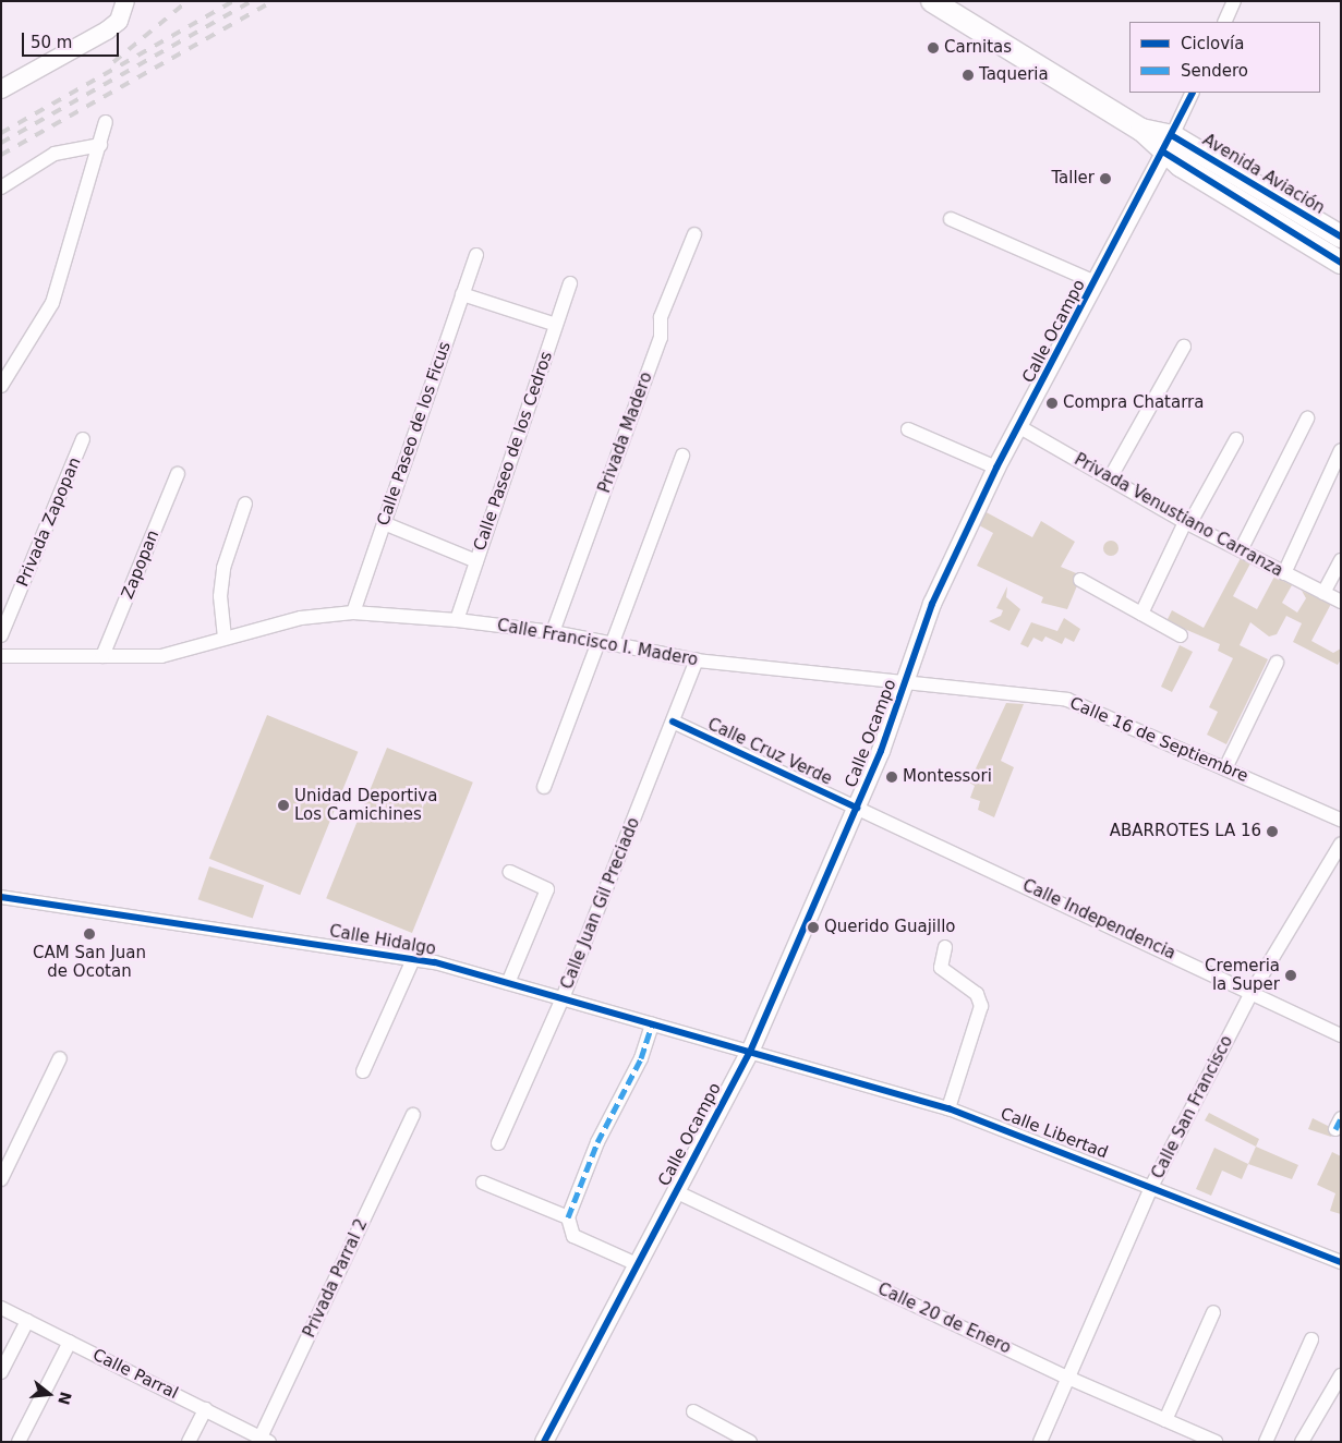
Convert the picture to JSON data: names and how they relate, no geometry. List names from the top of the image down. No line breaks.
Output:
{"streets":{"main road":["Avenida Aviación"],"street":["Calle Ocampo","Privada Madero","Calle Paseo de los Ficus","Calle Paseo de los Cedros","Privada Venustiano Carranza","Privada Zapopan","Zapopan","Calle Francisco I. Madero","Calle 16 de Septiembre","Calle Cruz Verde","Calle Juan Gil Preciado","Calle Independencia","Calle Hidalgo","Calle San Francisco","Calle Libertad","Privada Parral 2","Calle 20 de Enero","Calle Parral"]},"crossings":[["Avenida Aviación","Calle Ocampo"],["Calle Ocampo","Privada Venustiano Carranza"],["Calle Ocampo","Calle Francisco I. Madero"],["Calle Ocampo","Calle 16 de Septiembre"],["Calle Ocampo","Calle Cruz Verde"],["Calle Ocampo","Calle Independencia"],["Calle Ocampo","Calle Hidalgo"],["Calle Ocampo","Calle Libertad"],["Calle Ocampo","Calle 20 de Enero"],["Privada Madero","Calle Francisco I. Madero"],["Calle Paseo de los Ficus","Calle Francisco I. Madero"],["Calle Paseo de los Cedros","Calle Francisco I. Madero"],["Zapopan","Calle Francisco I. Madero"],["Calle Francisco I. Madero","Calle 16 de Septiembre"],["Calle Francisco I. Madero","Calle Juan Gil Preciado"],["Calle Cruz Verde","Calle Juan Gil Preciado"],["Calle Cruz Verde","Calle Independencia"],["Calle Juan Gil Preciado","Calle Hidalgo"],["Calle Independencia","Calle San Francisco"],["Calle Hidalgo","Calle Libertad"],["Calle San Francisco","Calle Libertad"],["Calle San Francisco","Calle 20 de Enero"],["Privada Parral 2","Calle Parral"]],"places":["Carnitas","Taqueria","Taller","Compra Chatarra","Montessori","Unidad Deportiva Los Camichines","ABARROTES LA 16","Querido Guajillo","CAM San Juan de Ocotan","Cremeria la Super"],"legend":["Ciclovía","Sendero"],"scale_bar":"50 m","north":"right"}
